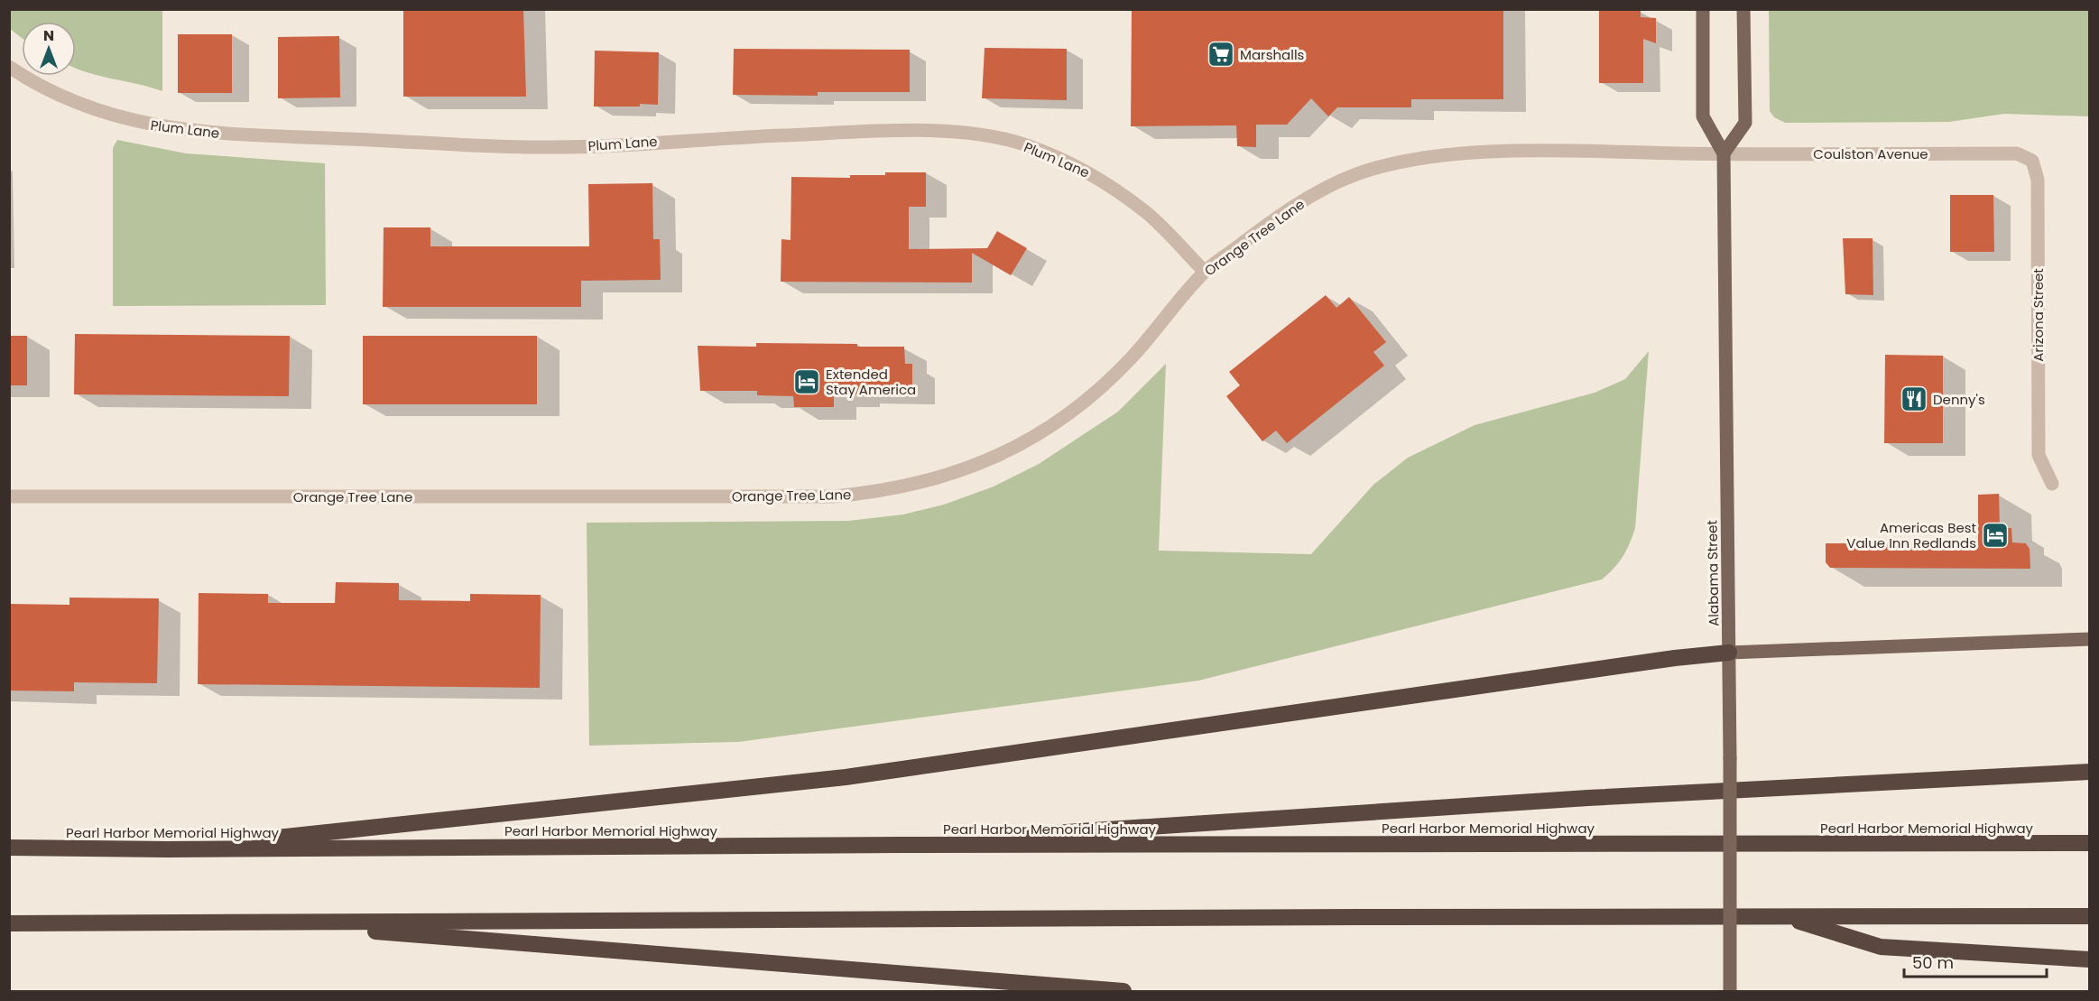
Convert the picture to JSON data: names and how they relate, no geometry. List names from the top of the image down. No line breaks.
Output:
{"streets":{"highway":["Pearl Harbor Memorial Highway"],"main road":["Alabama Street"],"street":["Plum Lane","Coulston Avenue","Orange Tree Lane","Arizona Street"]},"crossings":[["Plum Lane","Orange Tree Lane"],["Coulston Avenue","Orange Tree Lane"],["Coulston Avenue","Arizona Street"],["Coulston Avenue","Alabama Street"],["Orange Tree Lane","Alabama Street"]],"places":{"supermarket":["Marshalls"],"hotel":["Extended Stay America","Americas Best Value Inn Redlands"],"restaurant":["Denny's"]},"scale_bar":"50 m","north":"top"}
